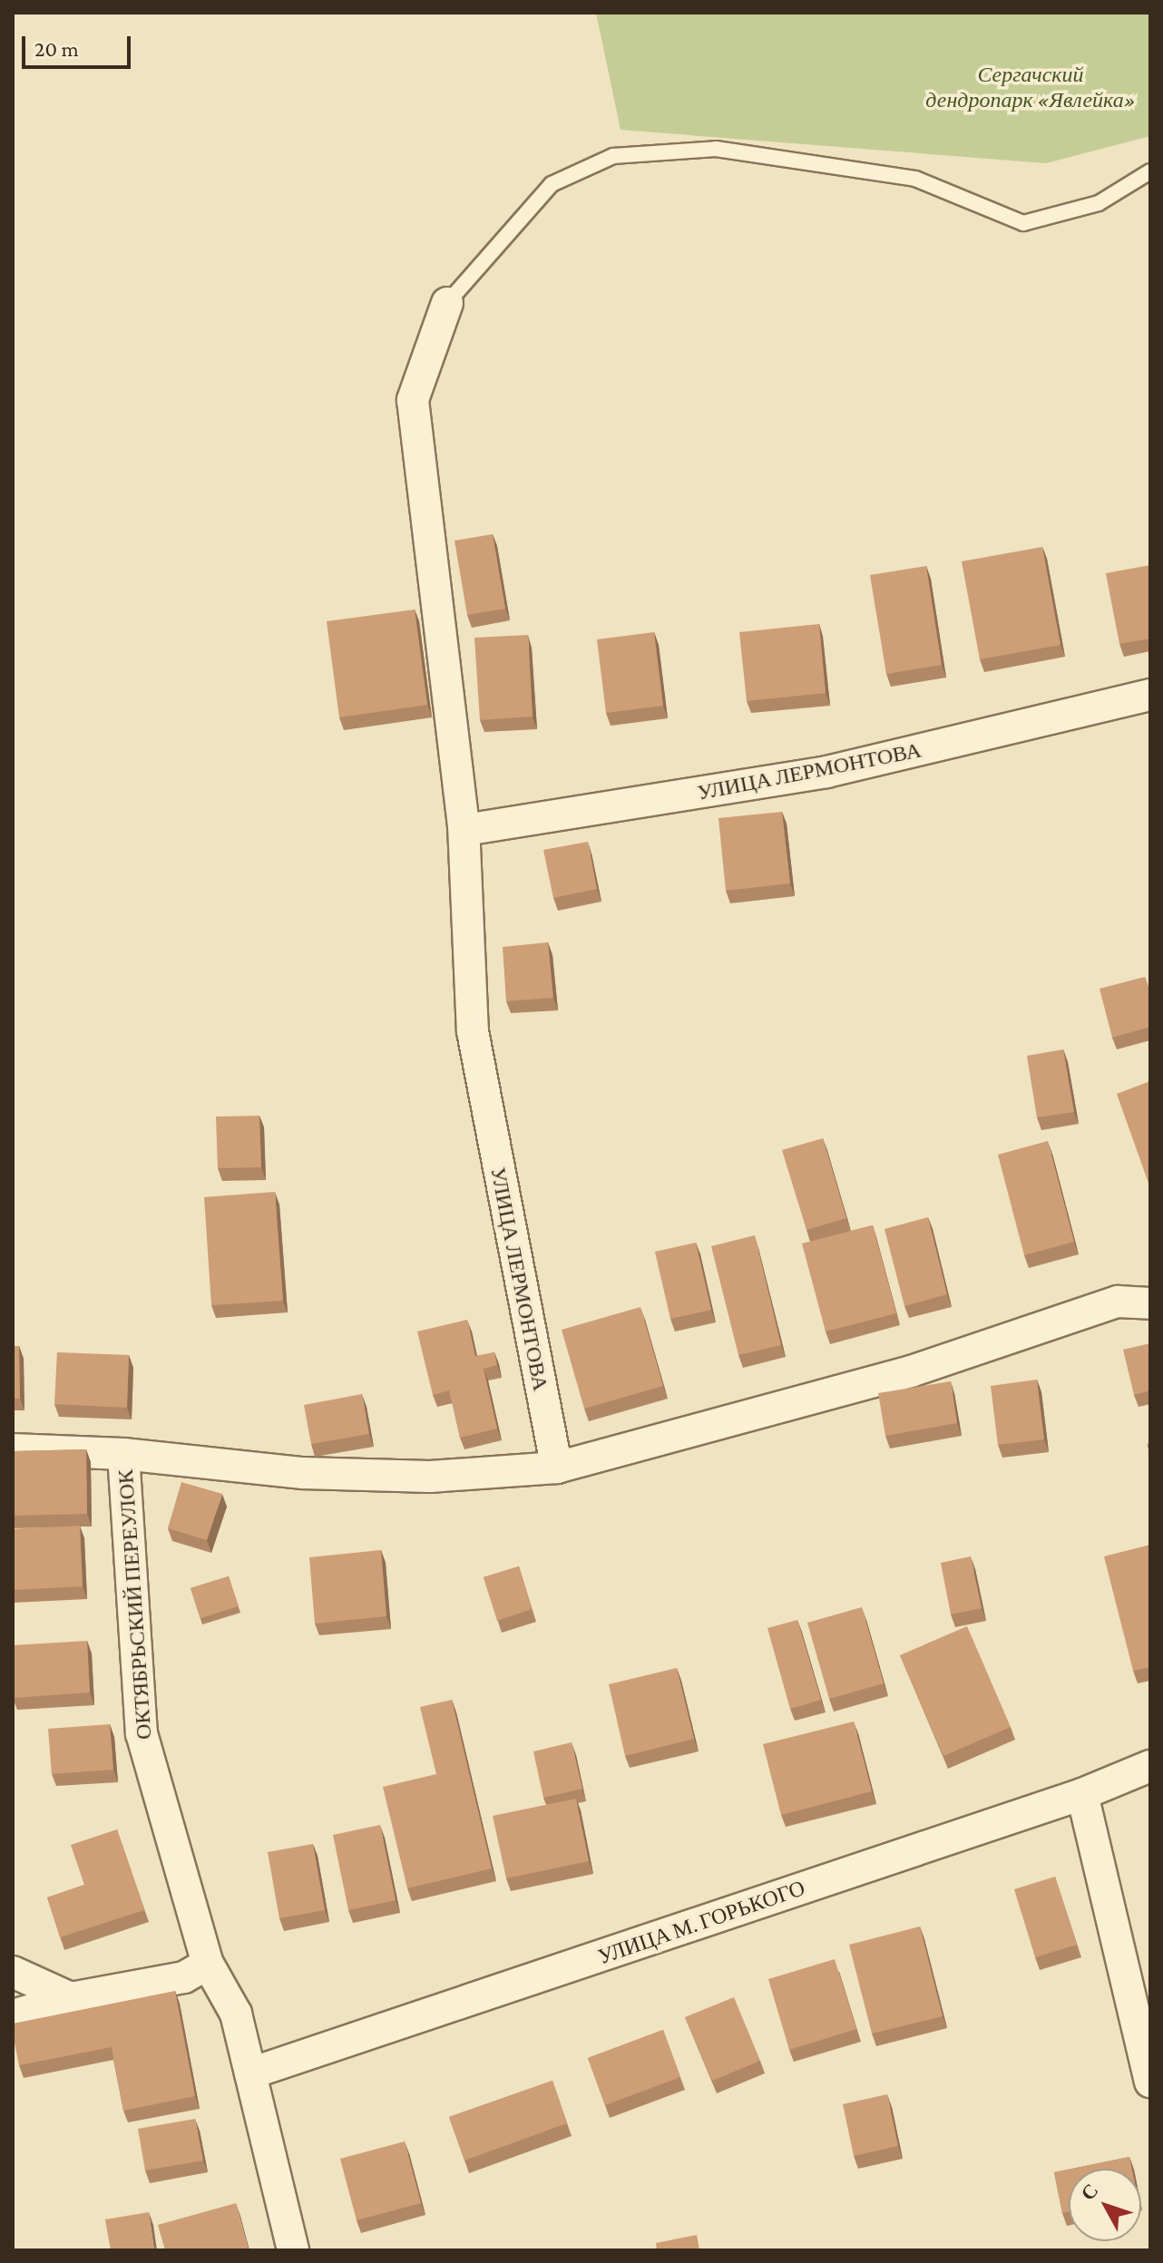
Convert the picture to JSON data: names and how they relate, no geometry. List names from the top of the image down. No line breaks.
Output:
{"streets":{"street":["УЛИЦА ЛЕРМОНТОВА","ОКТЯБРЬСКИЙ ПЕРЕУЛОК","УЛИЦА М. ГОРЬКОГО"]},"crossings":[["ОКТЯБРЬСКИЙ ПЕРЕУЛОК","УЛИЦА М. ГОРЬКОГО"]],"parks":["Сергачский дендропарк «Явлейка»"],"scale_bar":"20 m","north":"top left"}
